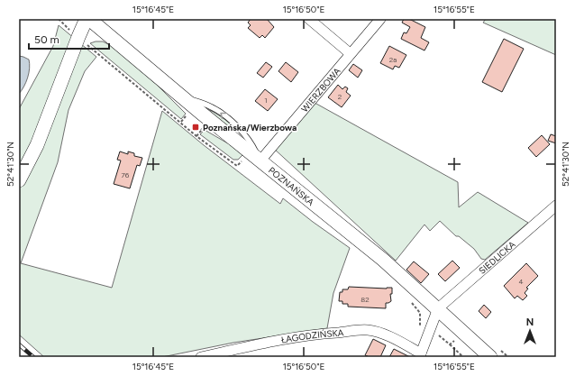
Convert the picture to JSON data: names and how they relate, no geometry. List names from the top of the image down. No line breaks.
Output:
{"streets":{"main road":["POZNAŃSKA"],"street":["WIERZBOWA","SIEDLICKA","ŁAGODZIŃSKA"]},"crossings":[["WIERZBOWA","POZNAŃSKA"],["POZNAŃSKA","SIEDLICKA"]],"places":{"transit":["Poznańska/Wierzbowa"]},"house_numbers":["2a","2","1","76","4","82"],"scale_bar":"50 m","north":"top","coordinates":["15°16'45\"E","15°16'50\"E","15°16'55\"E","52°41'30\"N"]}
